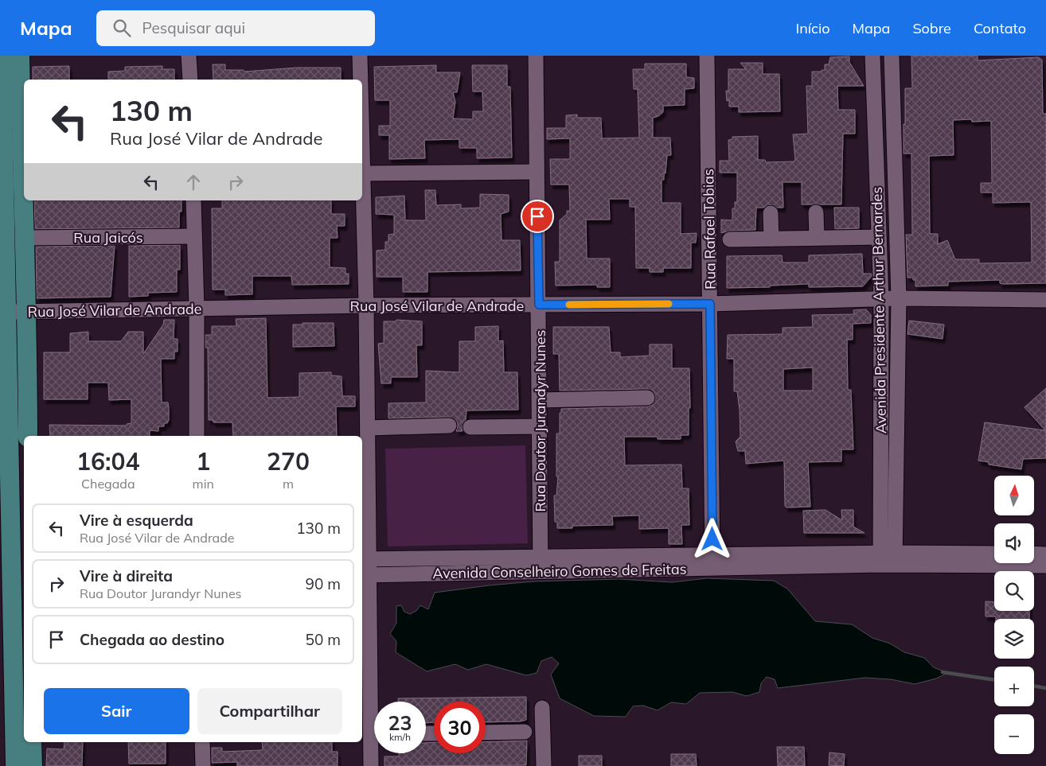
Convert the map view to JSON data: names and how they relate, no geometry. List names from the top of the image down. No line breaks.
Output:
{"streets":{"street":["Rua Rafael Tobias","Rua Jaicós","Rua José Vilar de Andrade","Avenida Presidente Arthur Bernardes","Rua Doutor Jurandyr Nunes","Avenida Conselheiro Gomes de Freitas"]},"crossings":[["Rua Rafael Tobias","Rua José Vilar de Andrade"],["Rua Rafael Tobias","Avenida Conselheiro Gomes de Freitas"],["Rua José Vilar de Andrade","Avenida Presidente Arthur Bernardes"],["Rua José Vilar de Andrade","Rua Doutor Jurandyr Nunes"],["Avenida Presidente Arthur Bernardes","Avenida Conselheiro Gomes de Freitas"],["Rua Doutor Jurandyr Nunes","Avenida Conselheiro Gomes de Freitas"]],"north":"top","page":{"header":"Mapa","search":"Pesquisar aqui","nav":["Início","Mapa","Sobre","Contato"],"turn":["130 m","Rua José Vilar de Andrade"],"eta":["16:04","Chegada","1","min","270","m"],"map_buttons":["+","−"],"list":[{"name":"Vire à esquerda","note":"Rua José Vilar de Andrade","value":"130 m"},{"name":"Vire à direita","note":"Rua Doutor Jurandyr Nunes","value":"90 m"},{"name":"Chegada ao destino","value":"50 m"}],"buttons":["Sair","Compartilhar"],"speed":"23 km/h","limit":"30"}}
